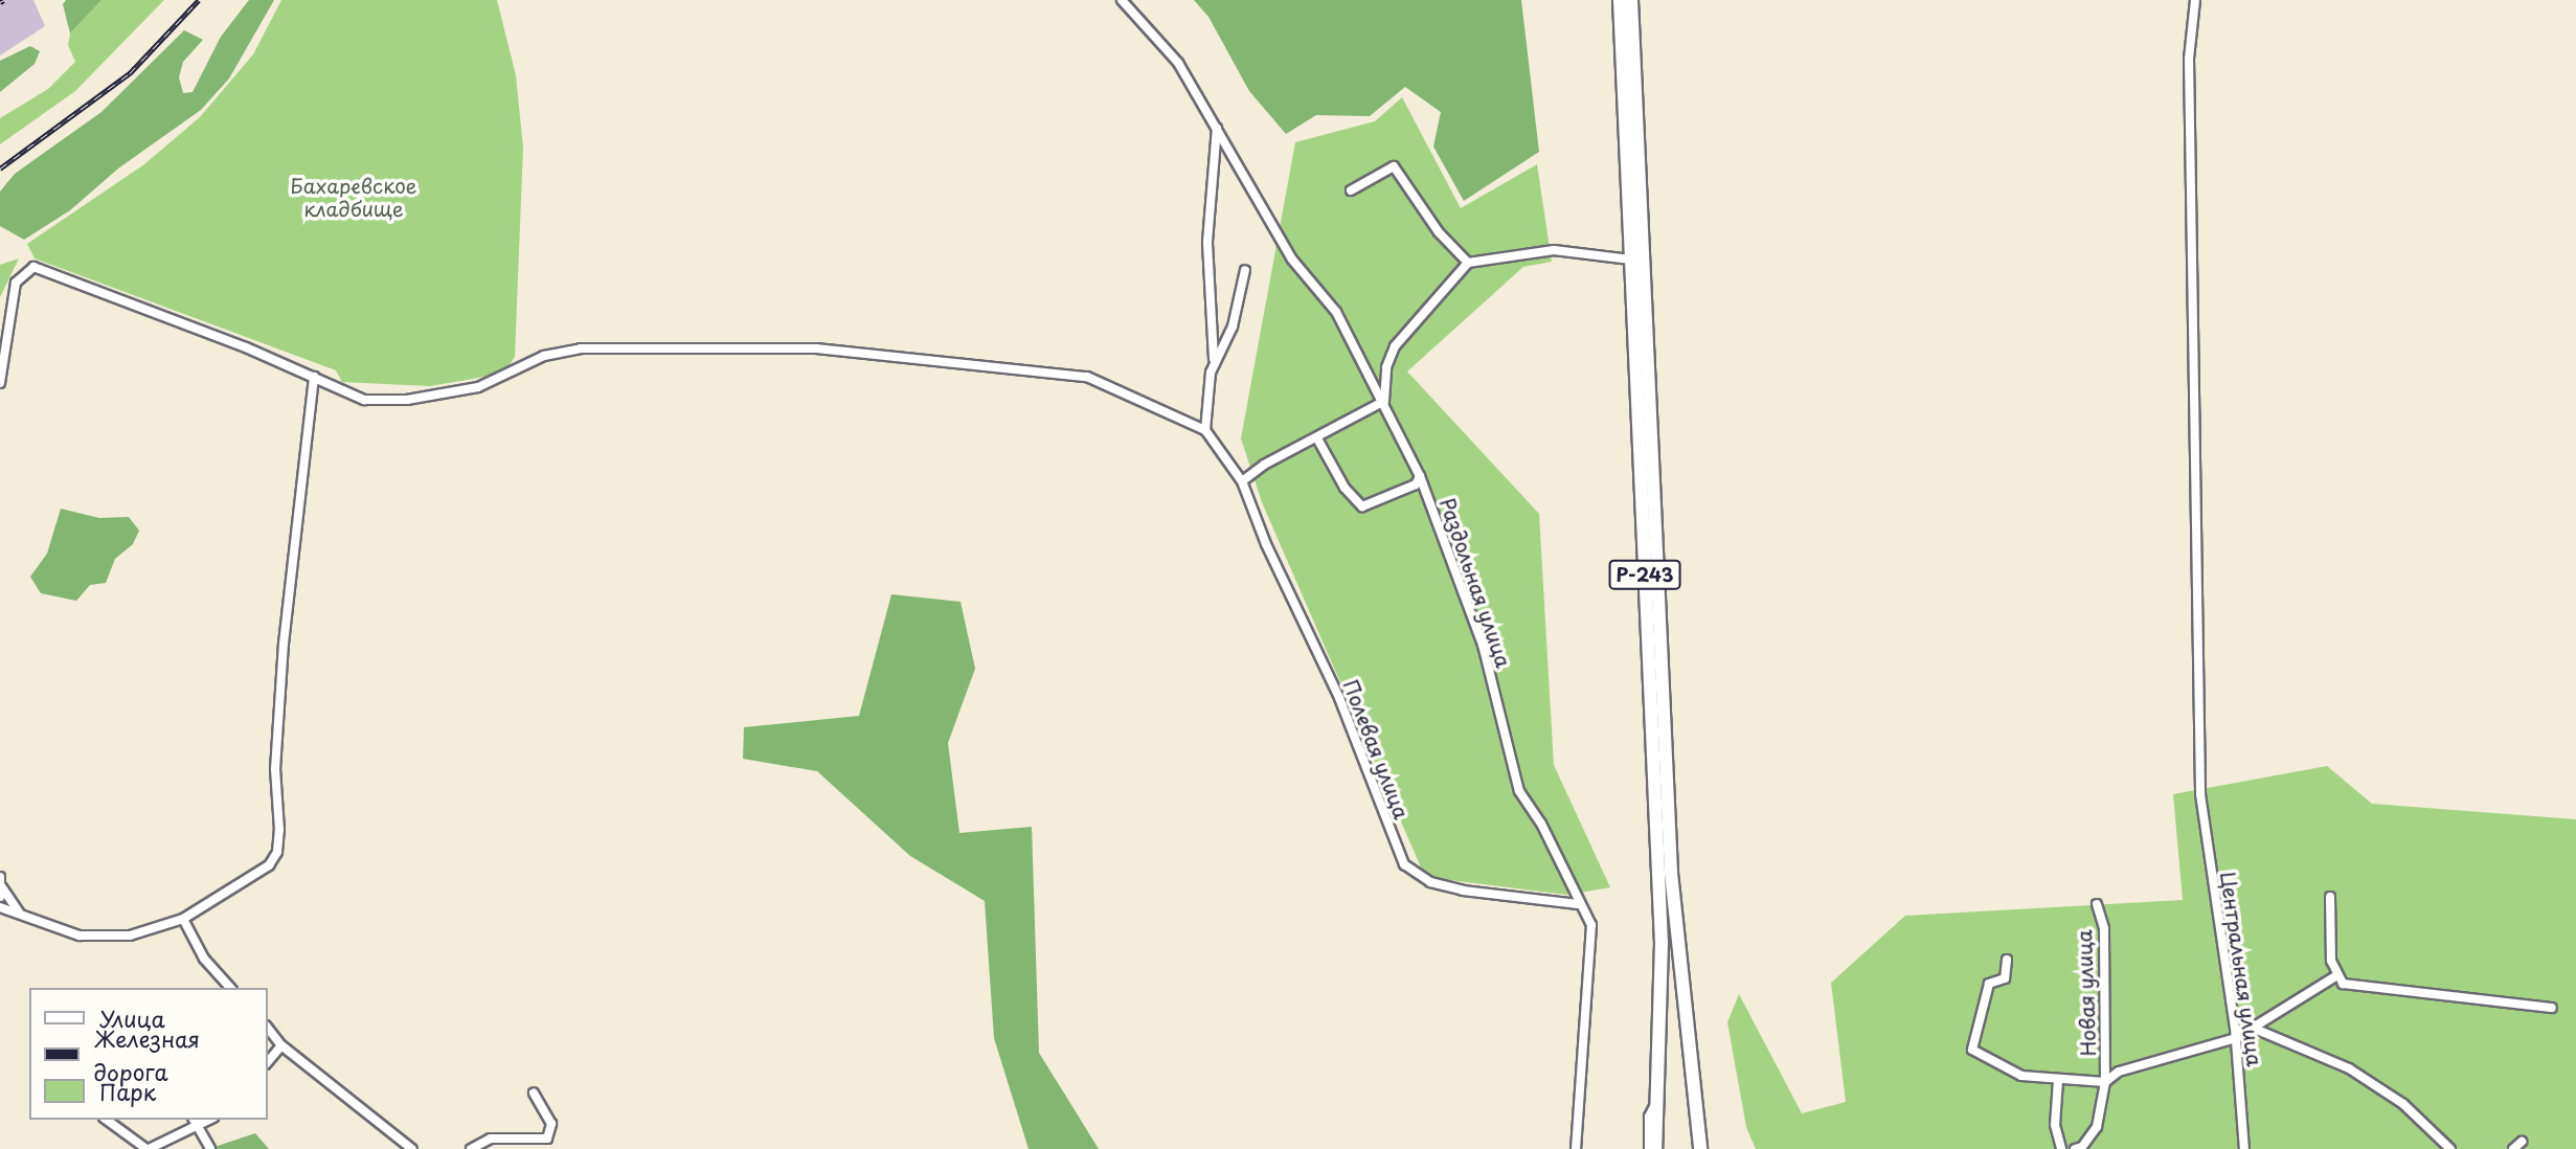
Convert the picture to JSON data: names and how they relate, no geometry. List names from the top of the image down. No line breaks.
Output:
{"streets":{"highway":["Р-243"],"street":["Раздольная улица","Полевая улица","Центральная улица","Новая улица"]},"crossings":[["Раздольная улица","Полевая улица"]],"parks":["Бахаревское кладбище"],"legend":["Улица","Железная дорога","Парк"]}
